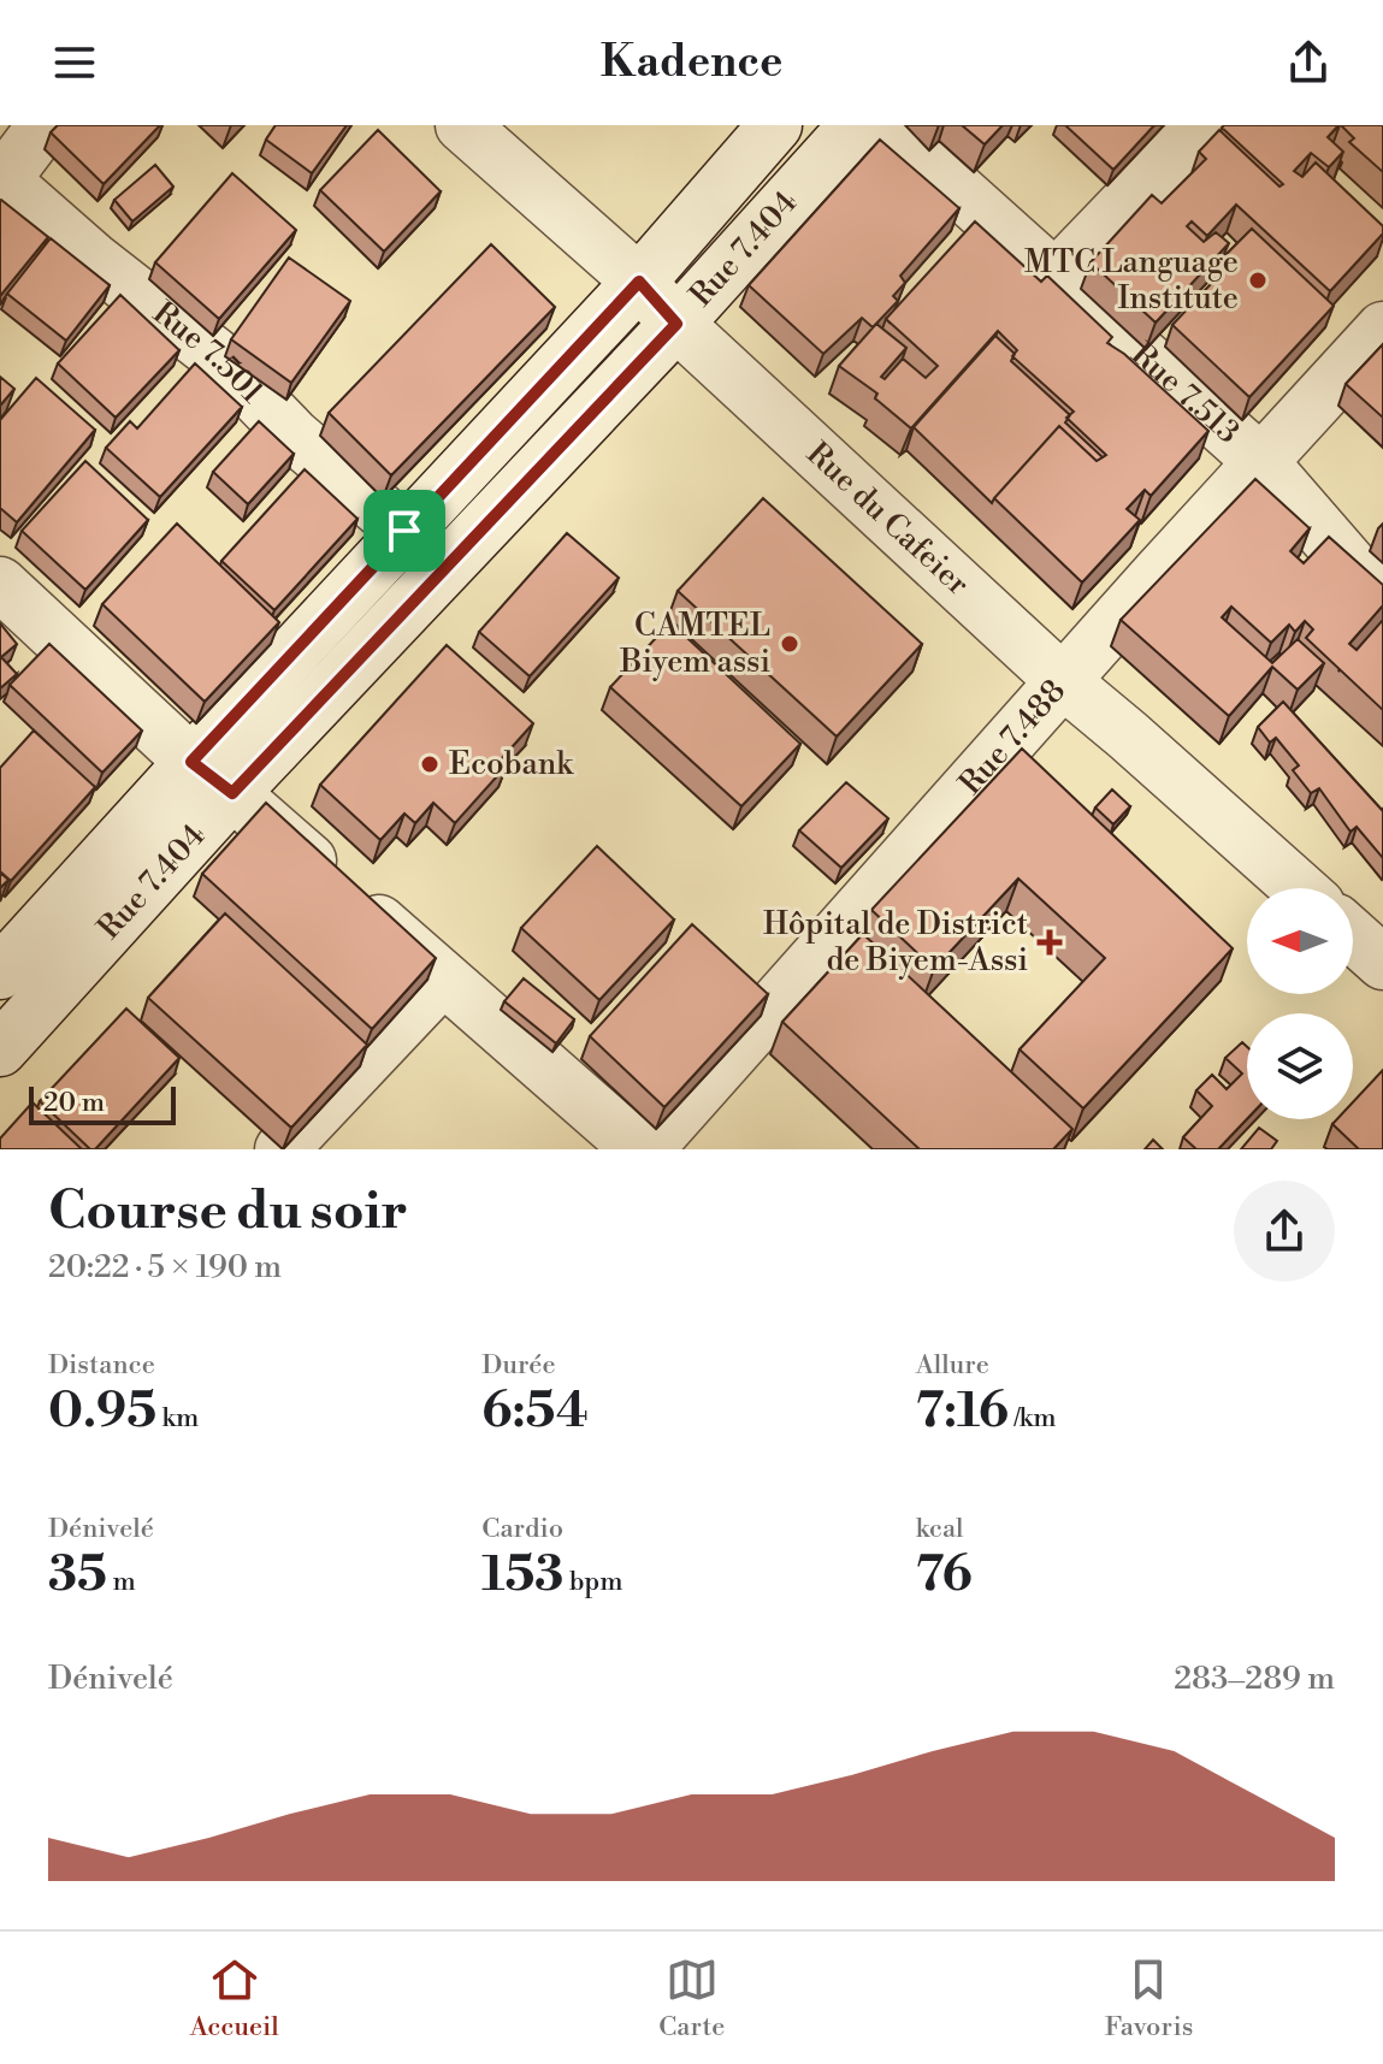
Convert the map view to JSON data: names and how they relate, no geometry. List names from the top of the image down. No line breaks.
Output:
{"streets":{"street":["Rue 7.404","Rue 7.501","Rue 7.513","Rue du Cafeier","Rue 7.488"]},"crossings":[["Rue 7.404","Rue 7.501"],["Rue 7.404","Rue du Cafeier"],["Rue 7.513","Rue 7.488"],["Rue du Cafeier","Rue 7.488"]],"places":{"other":["MTC Language Institute","CAMTEL Biyem assi","Ecobank"],"health":["Hôpital de District de Biyem-Assi"]},"scale_bar":"20 m","north":"left","page":{"header":"Kadence","scale":"20 m","heading":["Course du soir","20:22 · 5 × 190 m"],"stats":[["Distance","0.95 km"],["Durée","6:54"],["Allure","7:16 /km"],["Dénivelé","35 m"],["Cardio","153 bpm"],["kcal","76"]],"chart":["Dénivelé","283–289 m"],"tabs":["Accueil","Carte","Favoris"]}}
